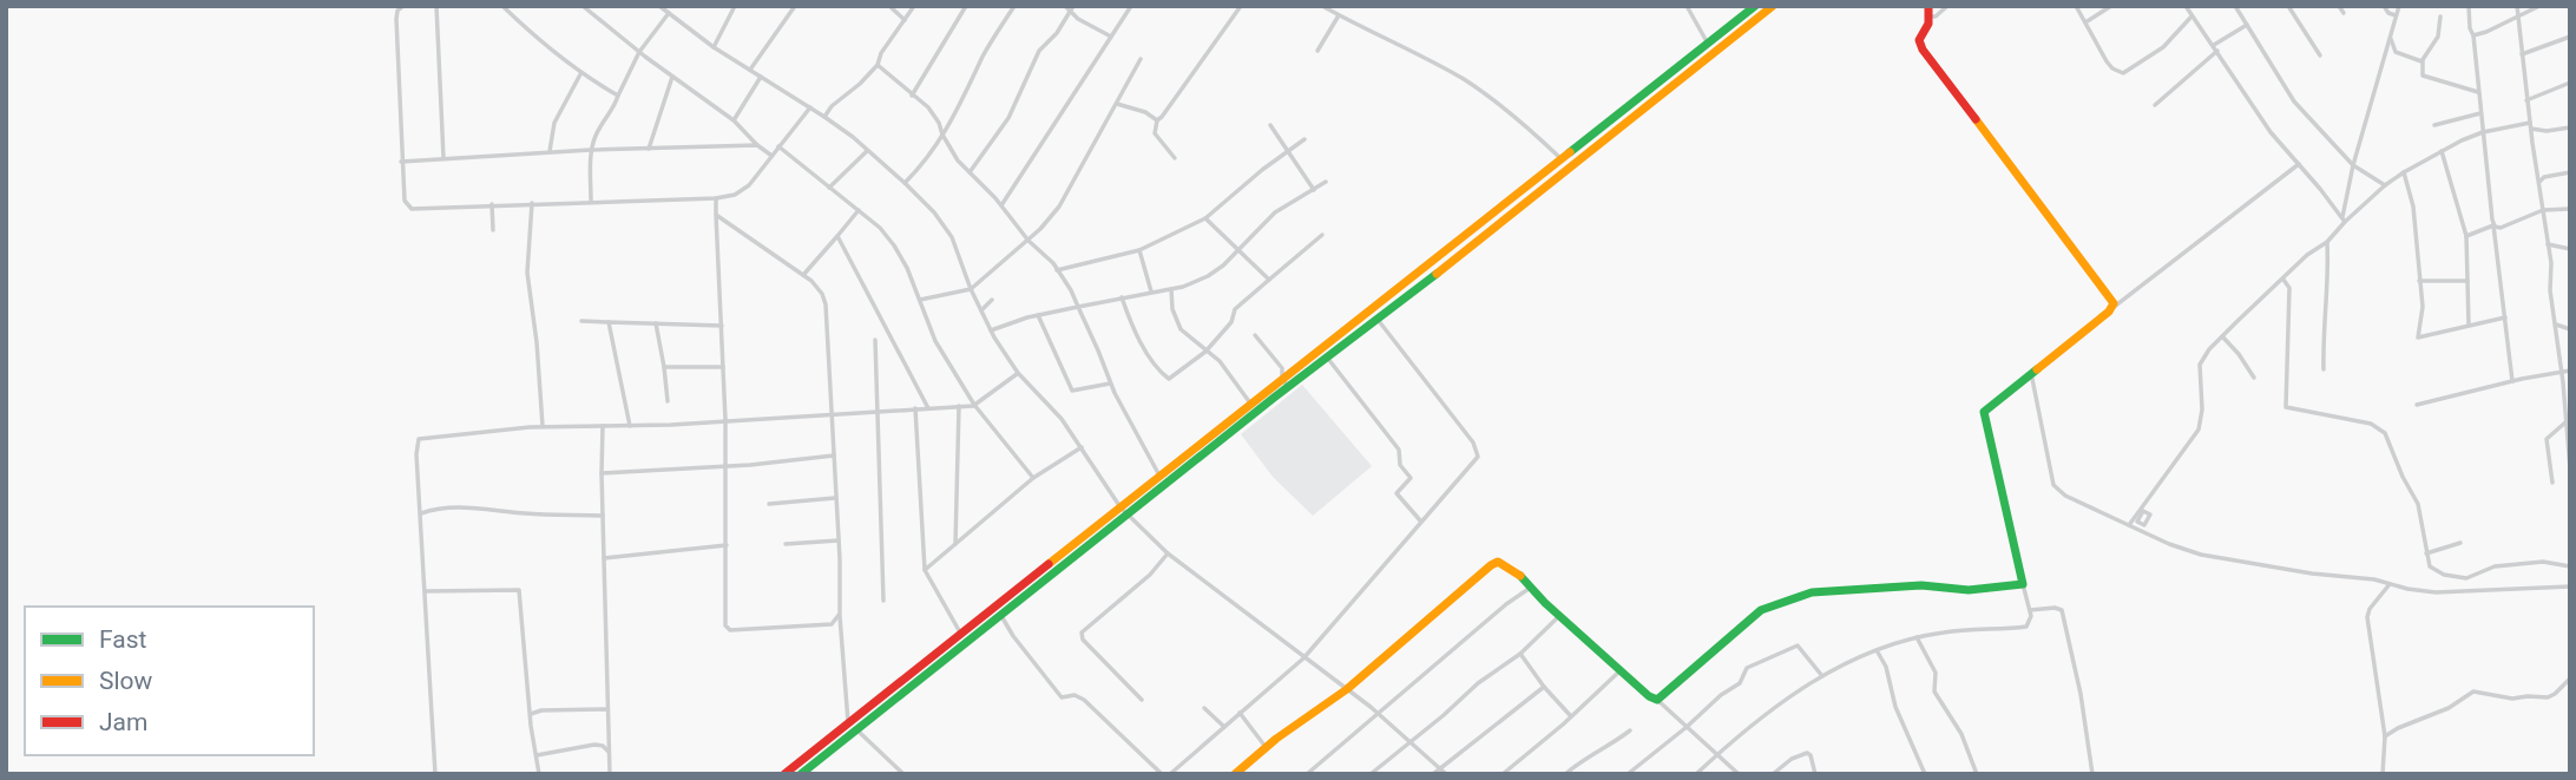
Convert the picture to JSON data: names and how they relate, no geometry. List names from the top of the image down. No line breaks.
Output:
{"legend":["Fast","Slow","Jam"]}
